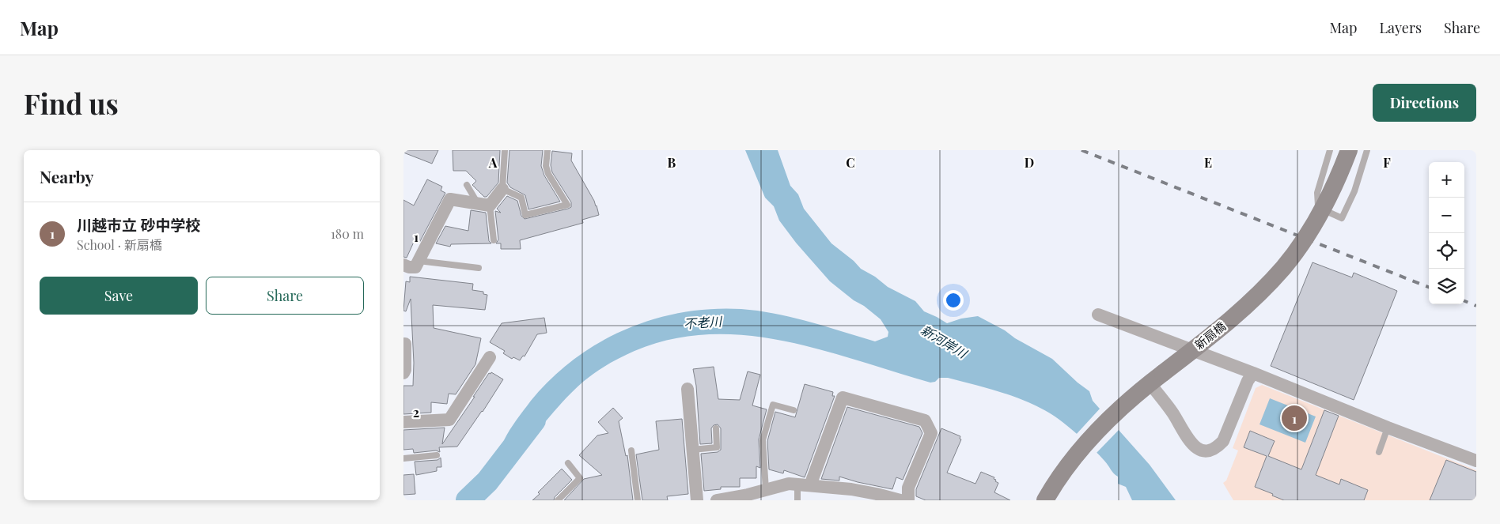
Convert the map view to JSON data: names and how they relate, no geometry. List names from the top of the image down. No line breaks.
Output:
{"streets":{"street":["新扇橋"]},"water":["不老川","新河岸川"],"page":{"header":"Map","nav":["Map","Layers","Share"],"buttons":["Directions",["Save","Share"]],"title":"Find us","heading":"Nearby","map_buttons":["+","−"],"list":[{"mark":"1","name":"川越市立 砂中学校","note":"School · 新扇橋","value":"180 m"}],"pins":"1"},"grid":{"columns":["A","B","C","D","E","F"],"rows":["1","2"]}}
